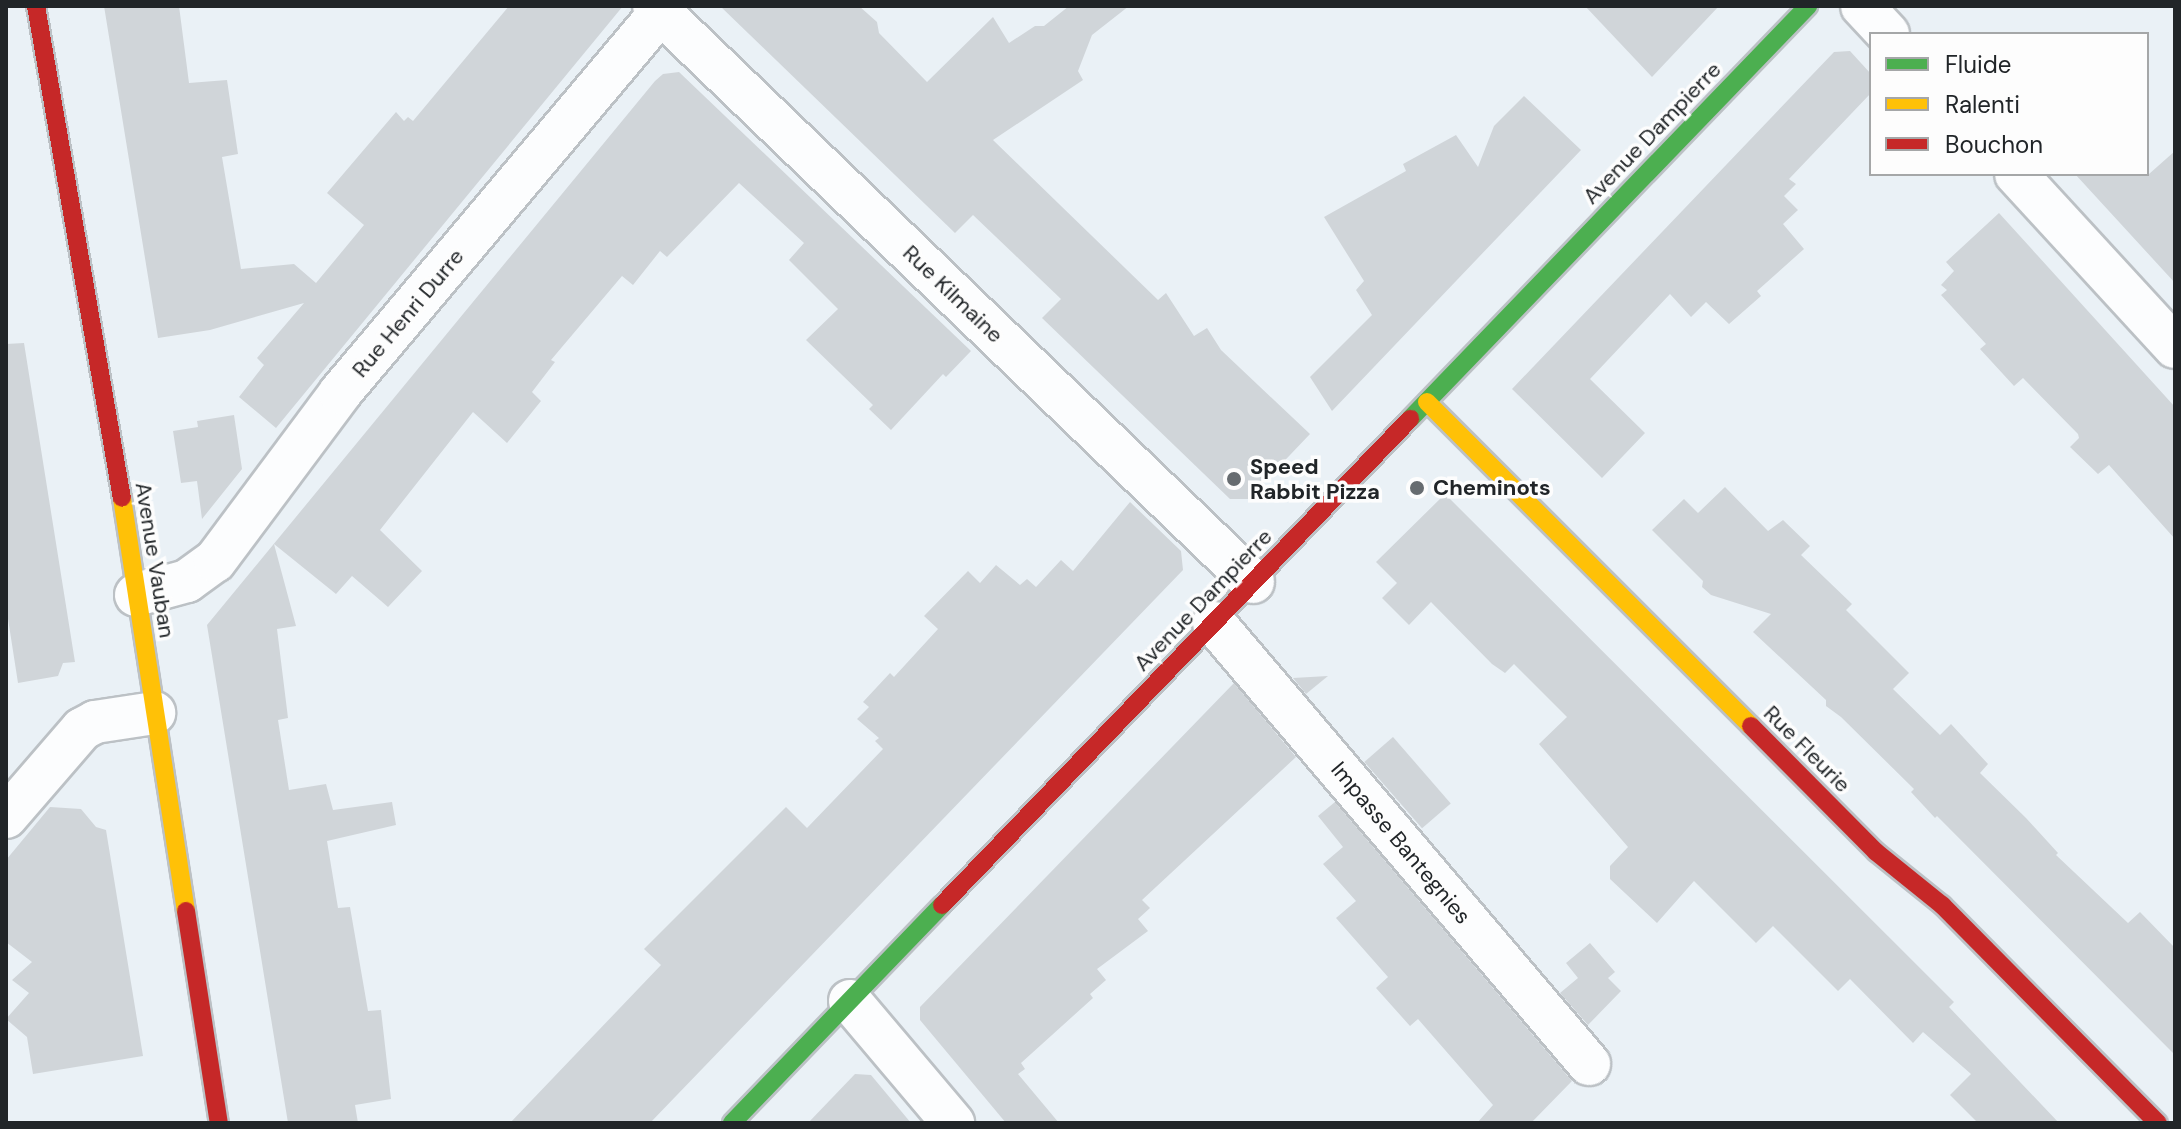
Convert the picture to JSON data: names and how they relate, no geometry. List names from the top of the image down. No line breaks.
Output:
{"streets":{"street":["Avenue Dampierre","Rue Kilmaine","Rue Henri Durre","Avenue Vauban","Rue Fleurie","Impasse Bantegnies"]},"crossings":[["Avenue Dampierre","Rue Kilmaine"],["Avenue Dampierre","Rue Fleurie"],["Avenue Dampierre","Impasse Bantegnies"],["Rue Kilmaine","Rue Henri Durre"],["Rue Henri Durre","Avenue Vauban"]],"places":["Speed Rabbit Pizza","Cheminots"],"legend":["Fluide","Ralenti","Bouchon"]}
